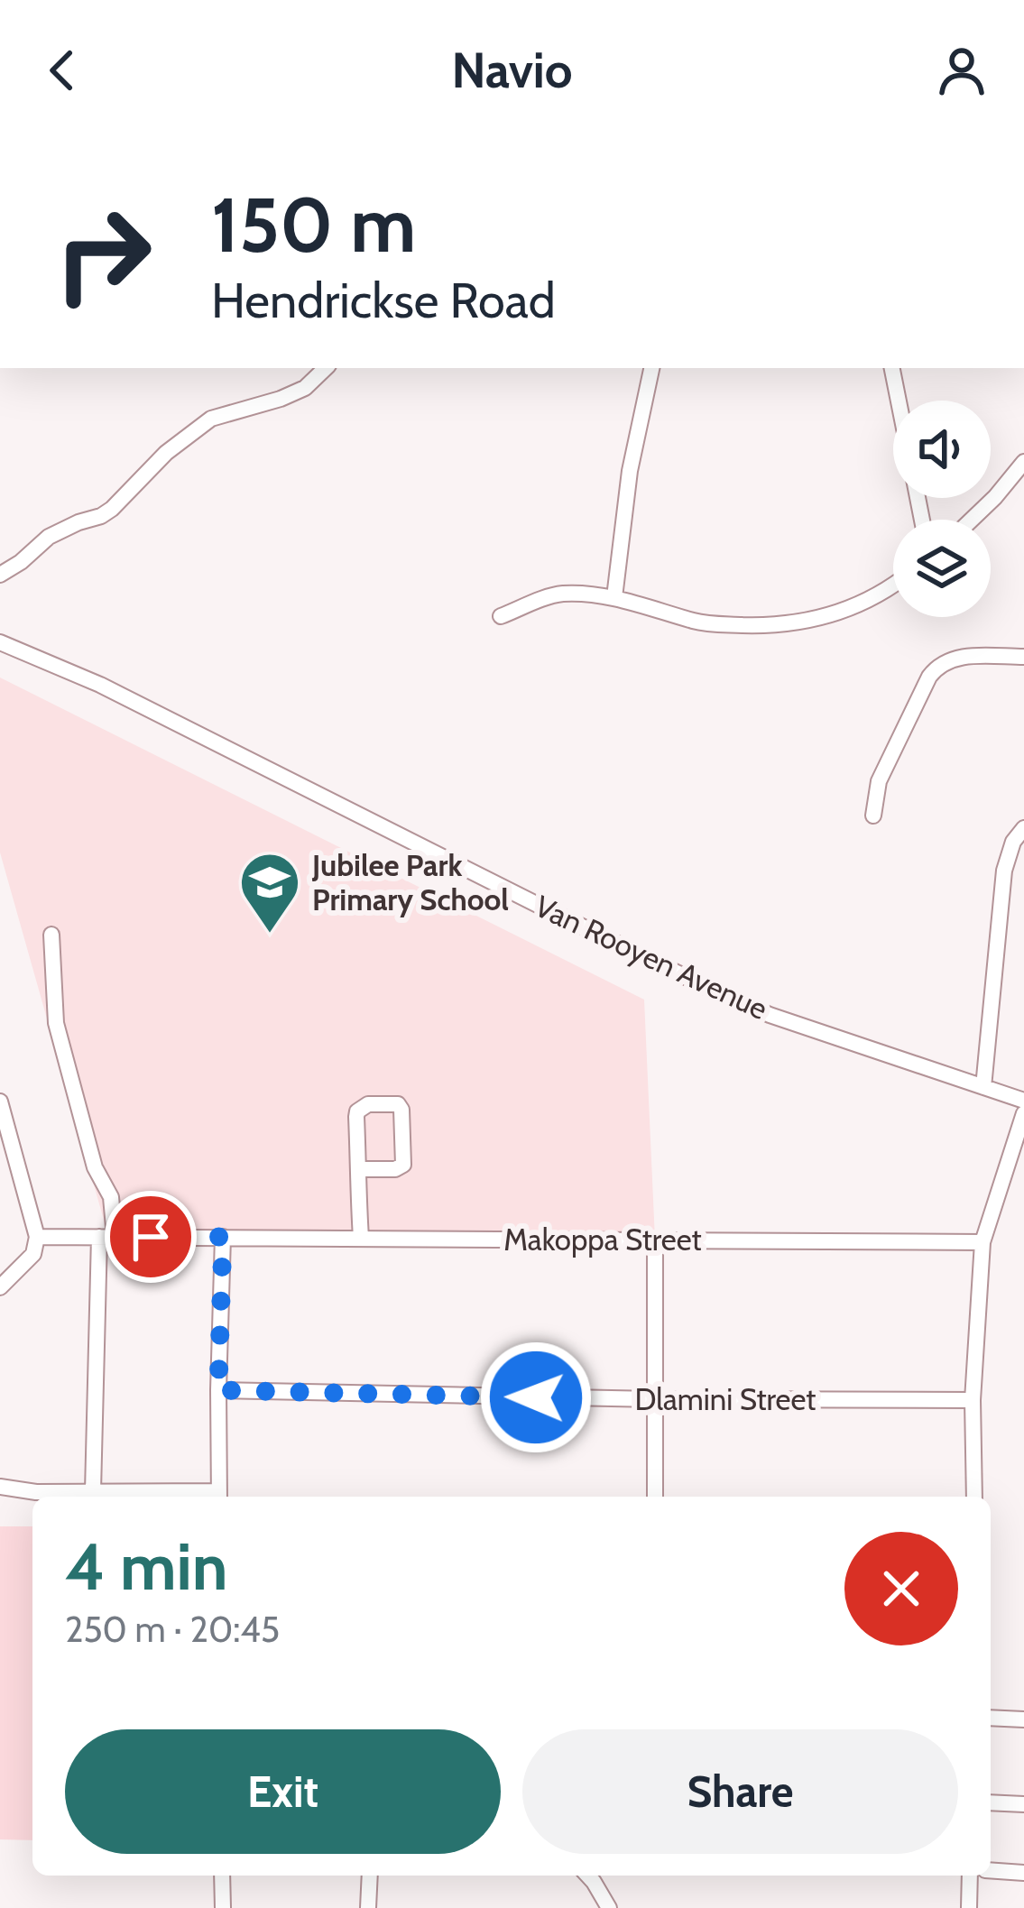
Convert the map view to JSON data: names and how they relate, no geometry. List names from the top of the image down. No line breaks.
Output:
{"streets":{"street":["Van Rooyen Avenue","Makoppa Street","Dlamini Street"]},"places":{"school or university":["Jubilee Park Primary School"]},"page":{"header":"Navio","turn":["150 m","Hendrickse Road"],"heading":["4 min","250 m · 20:45"],"buttons":["Exit","Share"]}}
